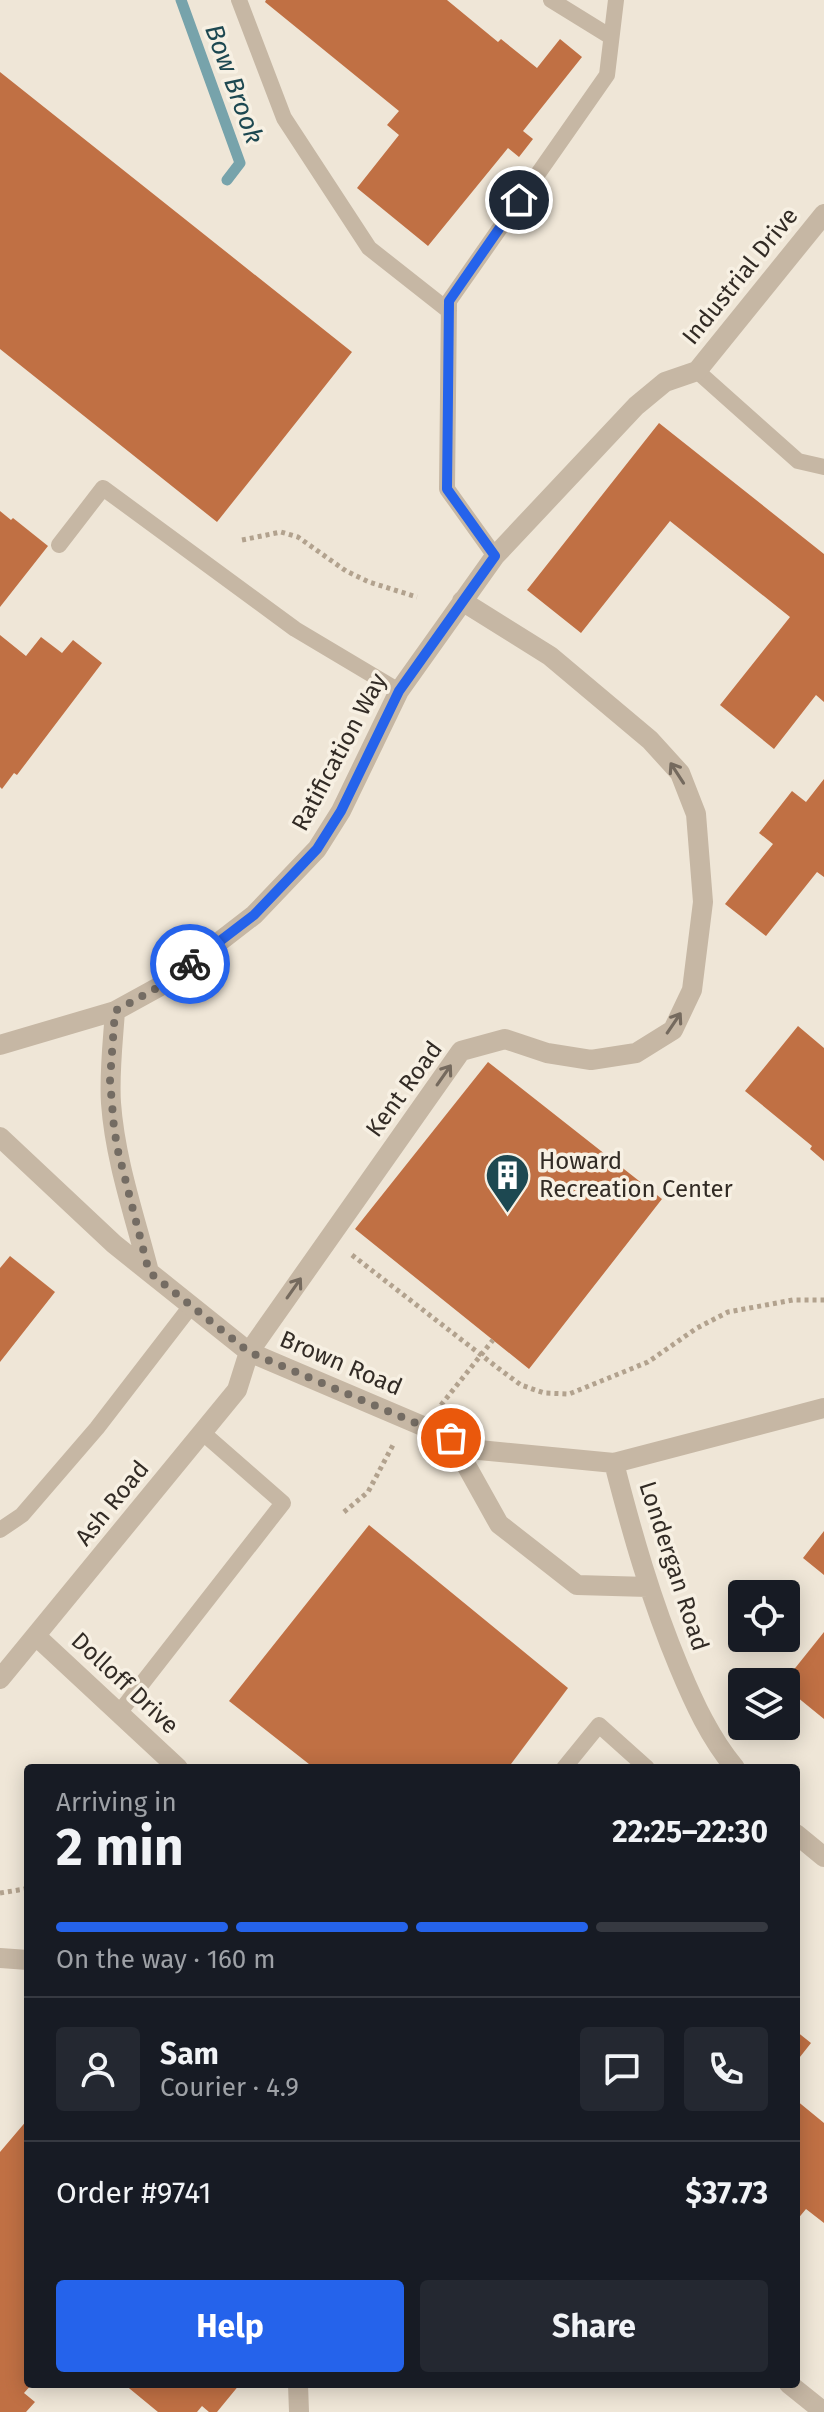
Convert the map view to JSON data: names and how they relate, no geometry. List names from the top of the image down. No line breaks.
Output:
{"streets":{"street":["Industrial Drive","Ratification Way","Kent Road","Brown Road","Ash Road","Londergan Road","Dolloff Drive"]},"crossings":[["Industrial Drive","Ratification Way"],["Ratification Way","Kent Road"],["Kent Road","Brown Road"],["Kent Road","Ash Road"],["Brown Road","Ash Road"],["Brown Road","Londergan Road"],["Ash Road","Dolloff Drive"]],"water":["Bow Brook"],"places":{"building":["Howard Recreation Center"]},"page":{"heading":["2 min","Arriving in","22:25–22:30"],"panel":["Sam","Courier · 4.9","Order #9741","$37.73"],"bar":"On the way · 160 m","buttons":["Help","Share"]}}
